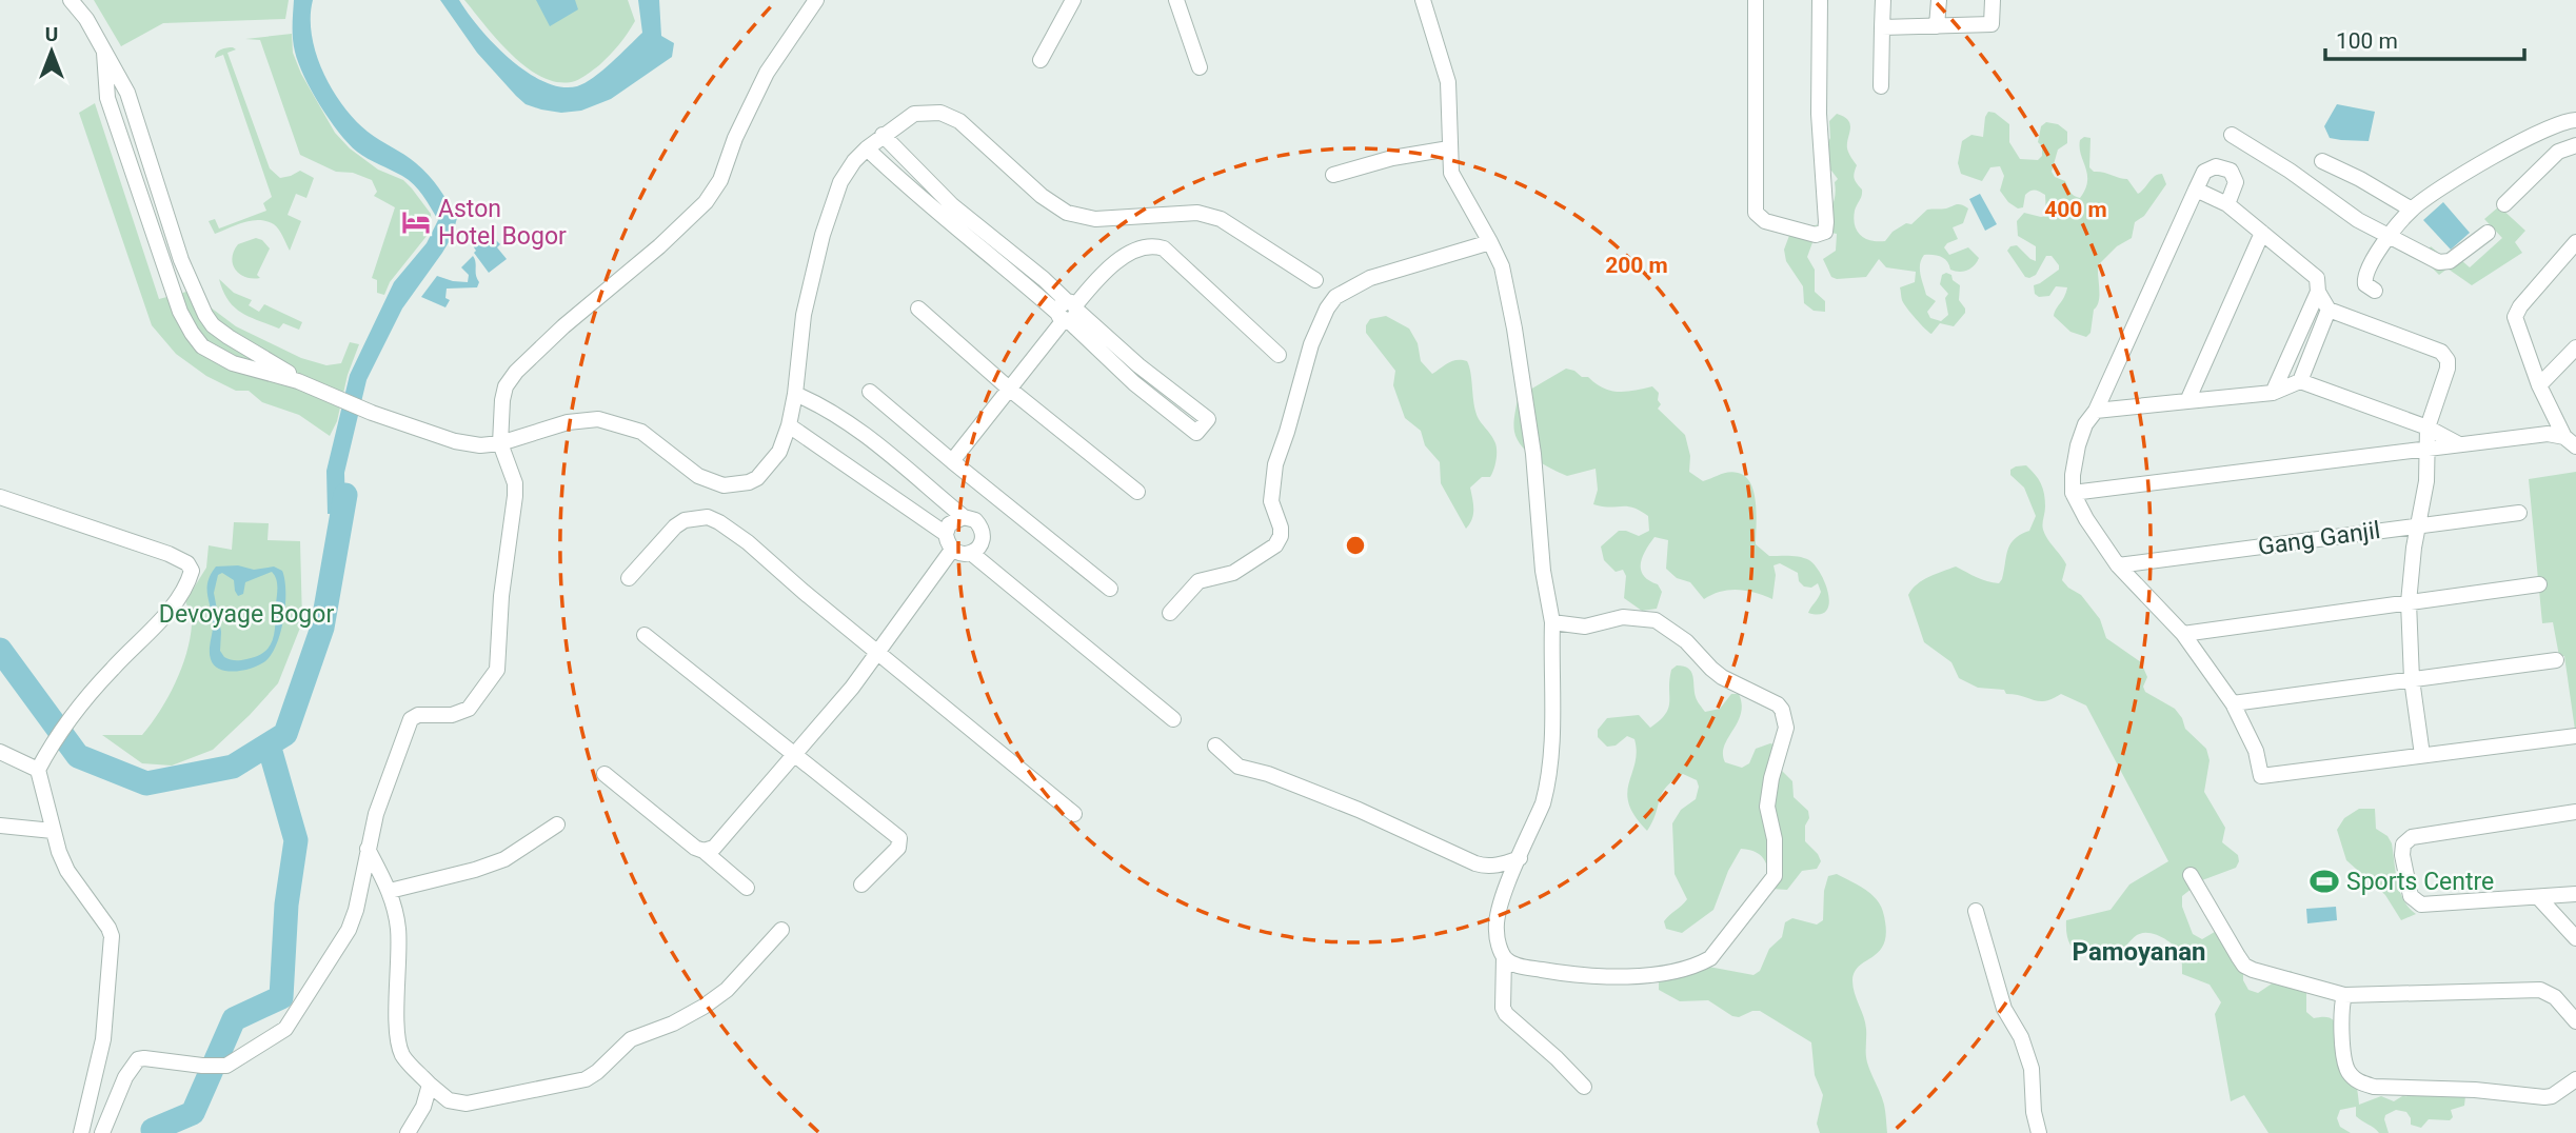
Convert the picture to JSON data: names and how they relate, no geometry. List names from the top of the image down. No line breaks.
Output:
{"streets":{"street":["Gang Ganjil"]},"districts":["Pamoyanan"],"parks":["Devoyage Bogor"],"places":{"hotel":["Aston Hotel Bogor"],"sports":["Sports Centre"]},"scale_bar":"100 m","north":"top","rings":["400 m","200 m"]}
